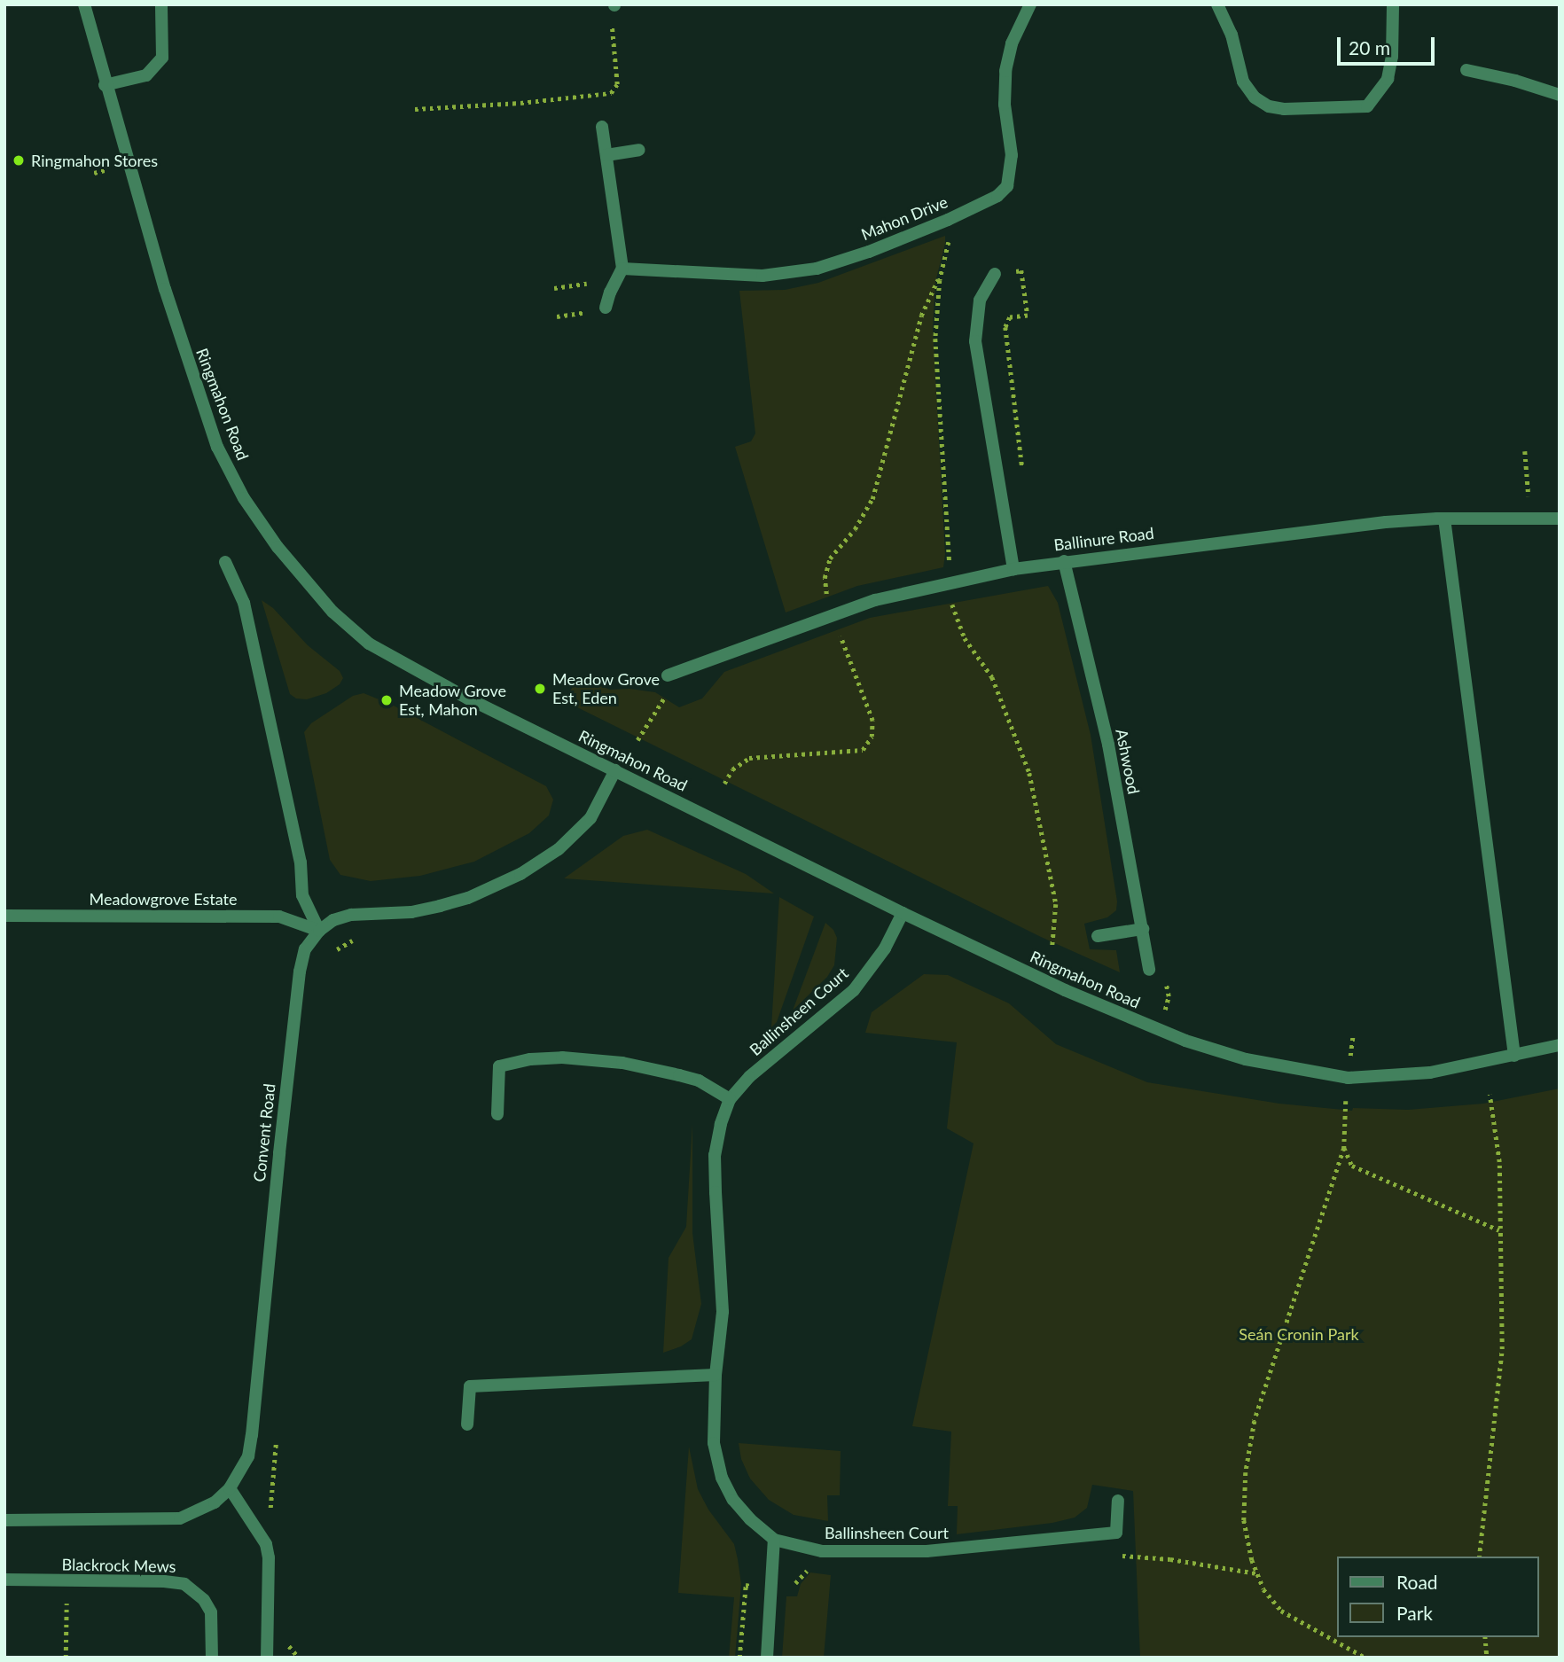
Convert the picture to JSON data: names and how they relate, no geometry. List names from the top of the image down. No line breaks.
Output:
{"streets":{"street":["Mahon Drive","Ringmahon Road","Ballinure Road","Ashwood","Meadowgrove Estate","Ballinsheen Court","Convent Road","Blackrock Mews"]},"crossings":[["Ringmahon Road","Ballinsheen Court"],["Ballinure Road","Ashwood"],["Meadowgrove Estate","Convent Road"]],"parks":["Seán Cronin Park"],"places":["Ringmahon Stores","Meadow Grove Est, Eden","Meadow Grove Est, Mahon"],"legend":["Road","Park"],"scale_bar":"20 m"}
